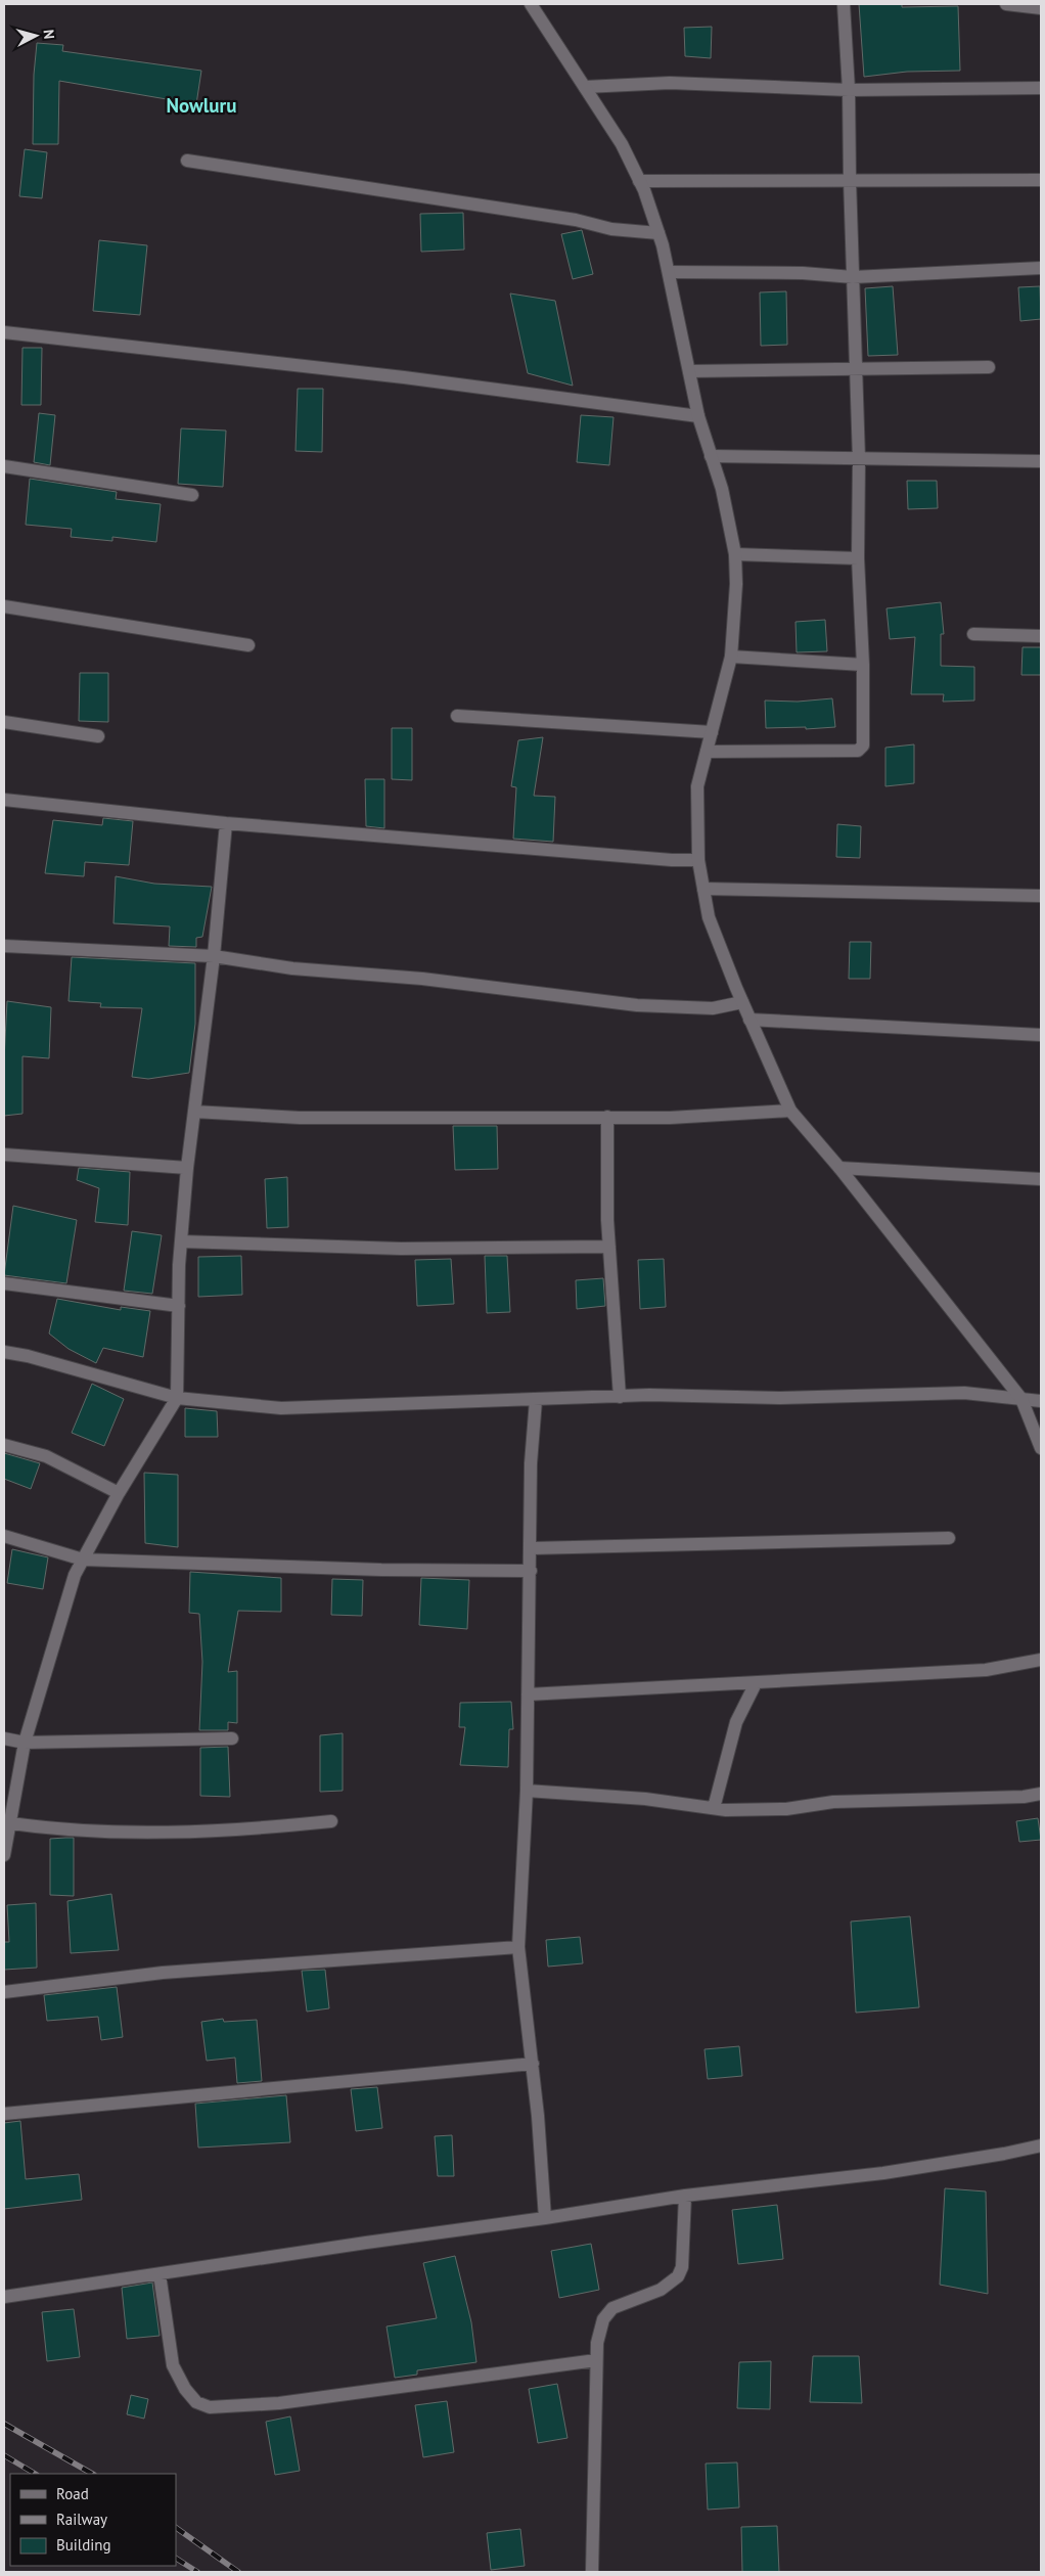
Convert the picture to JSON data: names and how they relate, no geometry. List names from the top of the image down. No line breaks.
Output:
{"districts":["Nowluru"],"legend":["Road","Railway","Building"],"north":"right"}
